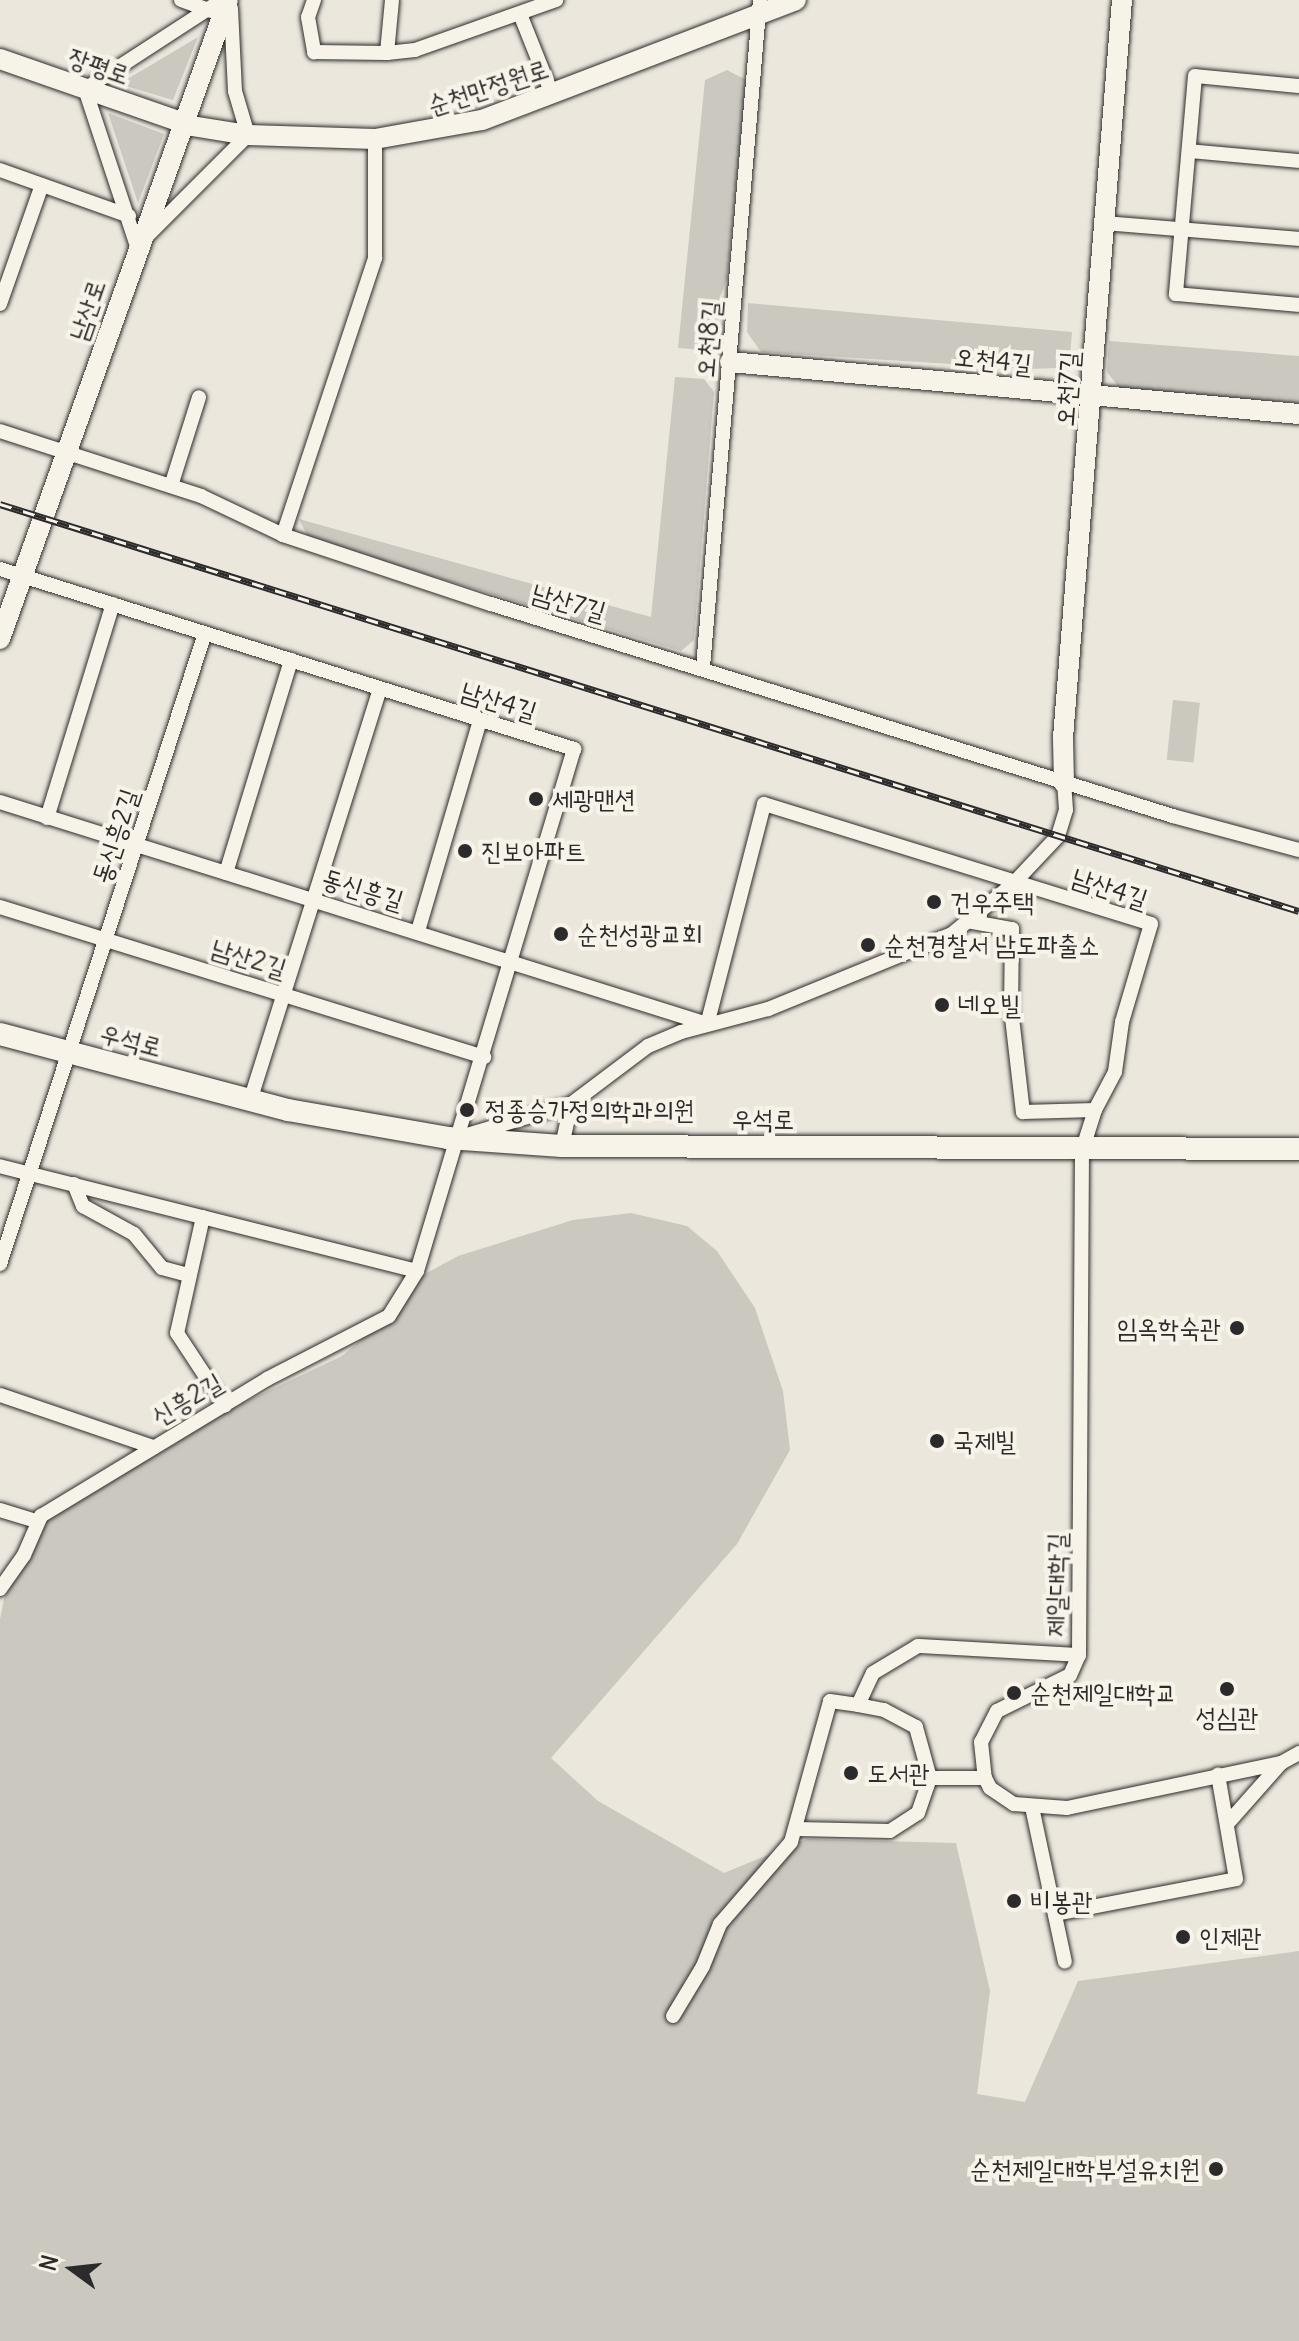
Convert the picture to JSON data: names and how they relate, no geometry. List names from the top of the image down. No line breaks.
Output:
{"streets":{"main road":["우석로"],"street":["장평로","순천만정원로","남산로","오천8길","오천4길","오천7길","남산7길","남산4길","동신흥2길","동신흥길","남산2길","신흥2길","제일대학길"]},"crossings":[["장평로","순천만정원로"],["장평로","남산로"],["순천만정원로","남산로"],["순천만정원로","오천8길"],["남산로","남산7길"],["남산로","남산4길"],["오천8길","오천4길"],["오천8길","남산7길"],["오천4길","오천7길"],["오천7길","남산7길"],["남산4길","동신흥2길"],["남산4길","동신흥길"],["남산4길","남산2길"],["남산4길","우석로"],["남산4길","신흥2길"],["남산4길","제일대학길"],["동신흥2길","동신흥길"],["동신흥2길","남산2길"],["동신흥2길","우석로"],["우석로","신흥2길"],["우석로","제일대학길"]],"places":["세광맨션","진보아파트","건우주택","순천성광교회","순천경찰서 남도파출소","네오빌","정종승가정의학과의원","임옥학숙관","국제빌","성심관","순천제일대학교","도서관","비봉관","인제관","순천제일대학부설유치원"],"north":"left"}
